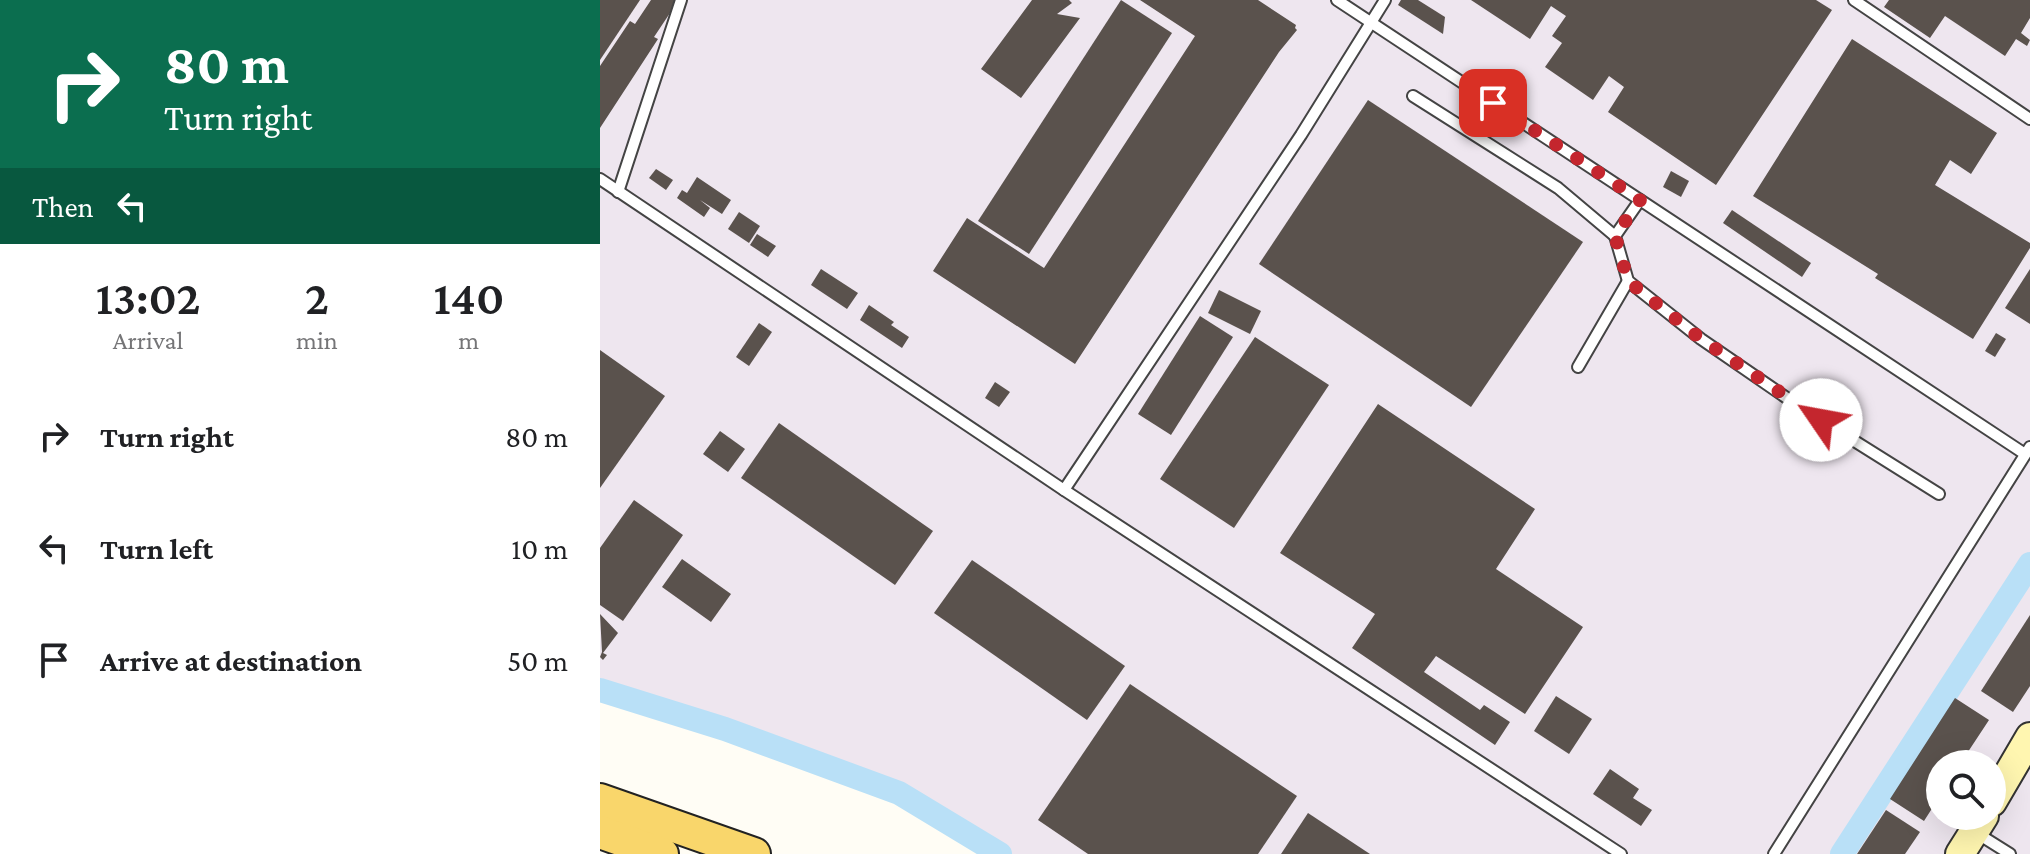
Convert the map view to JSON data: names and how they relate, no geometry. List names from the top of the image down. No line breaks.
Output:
{"page":{"turn":["80 m","Turn right"],"then":"Then","eta":["13:02","Arrival","2","min","140","m"],"list":[{"name":"Turn right","value":"80 m"},{"name":"Turn left","value":"10 m"},{"name":"Arrive at destination","value":"50 m"}]}}
